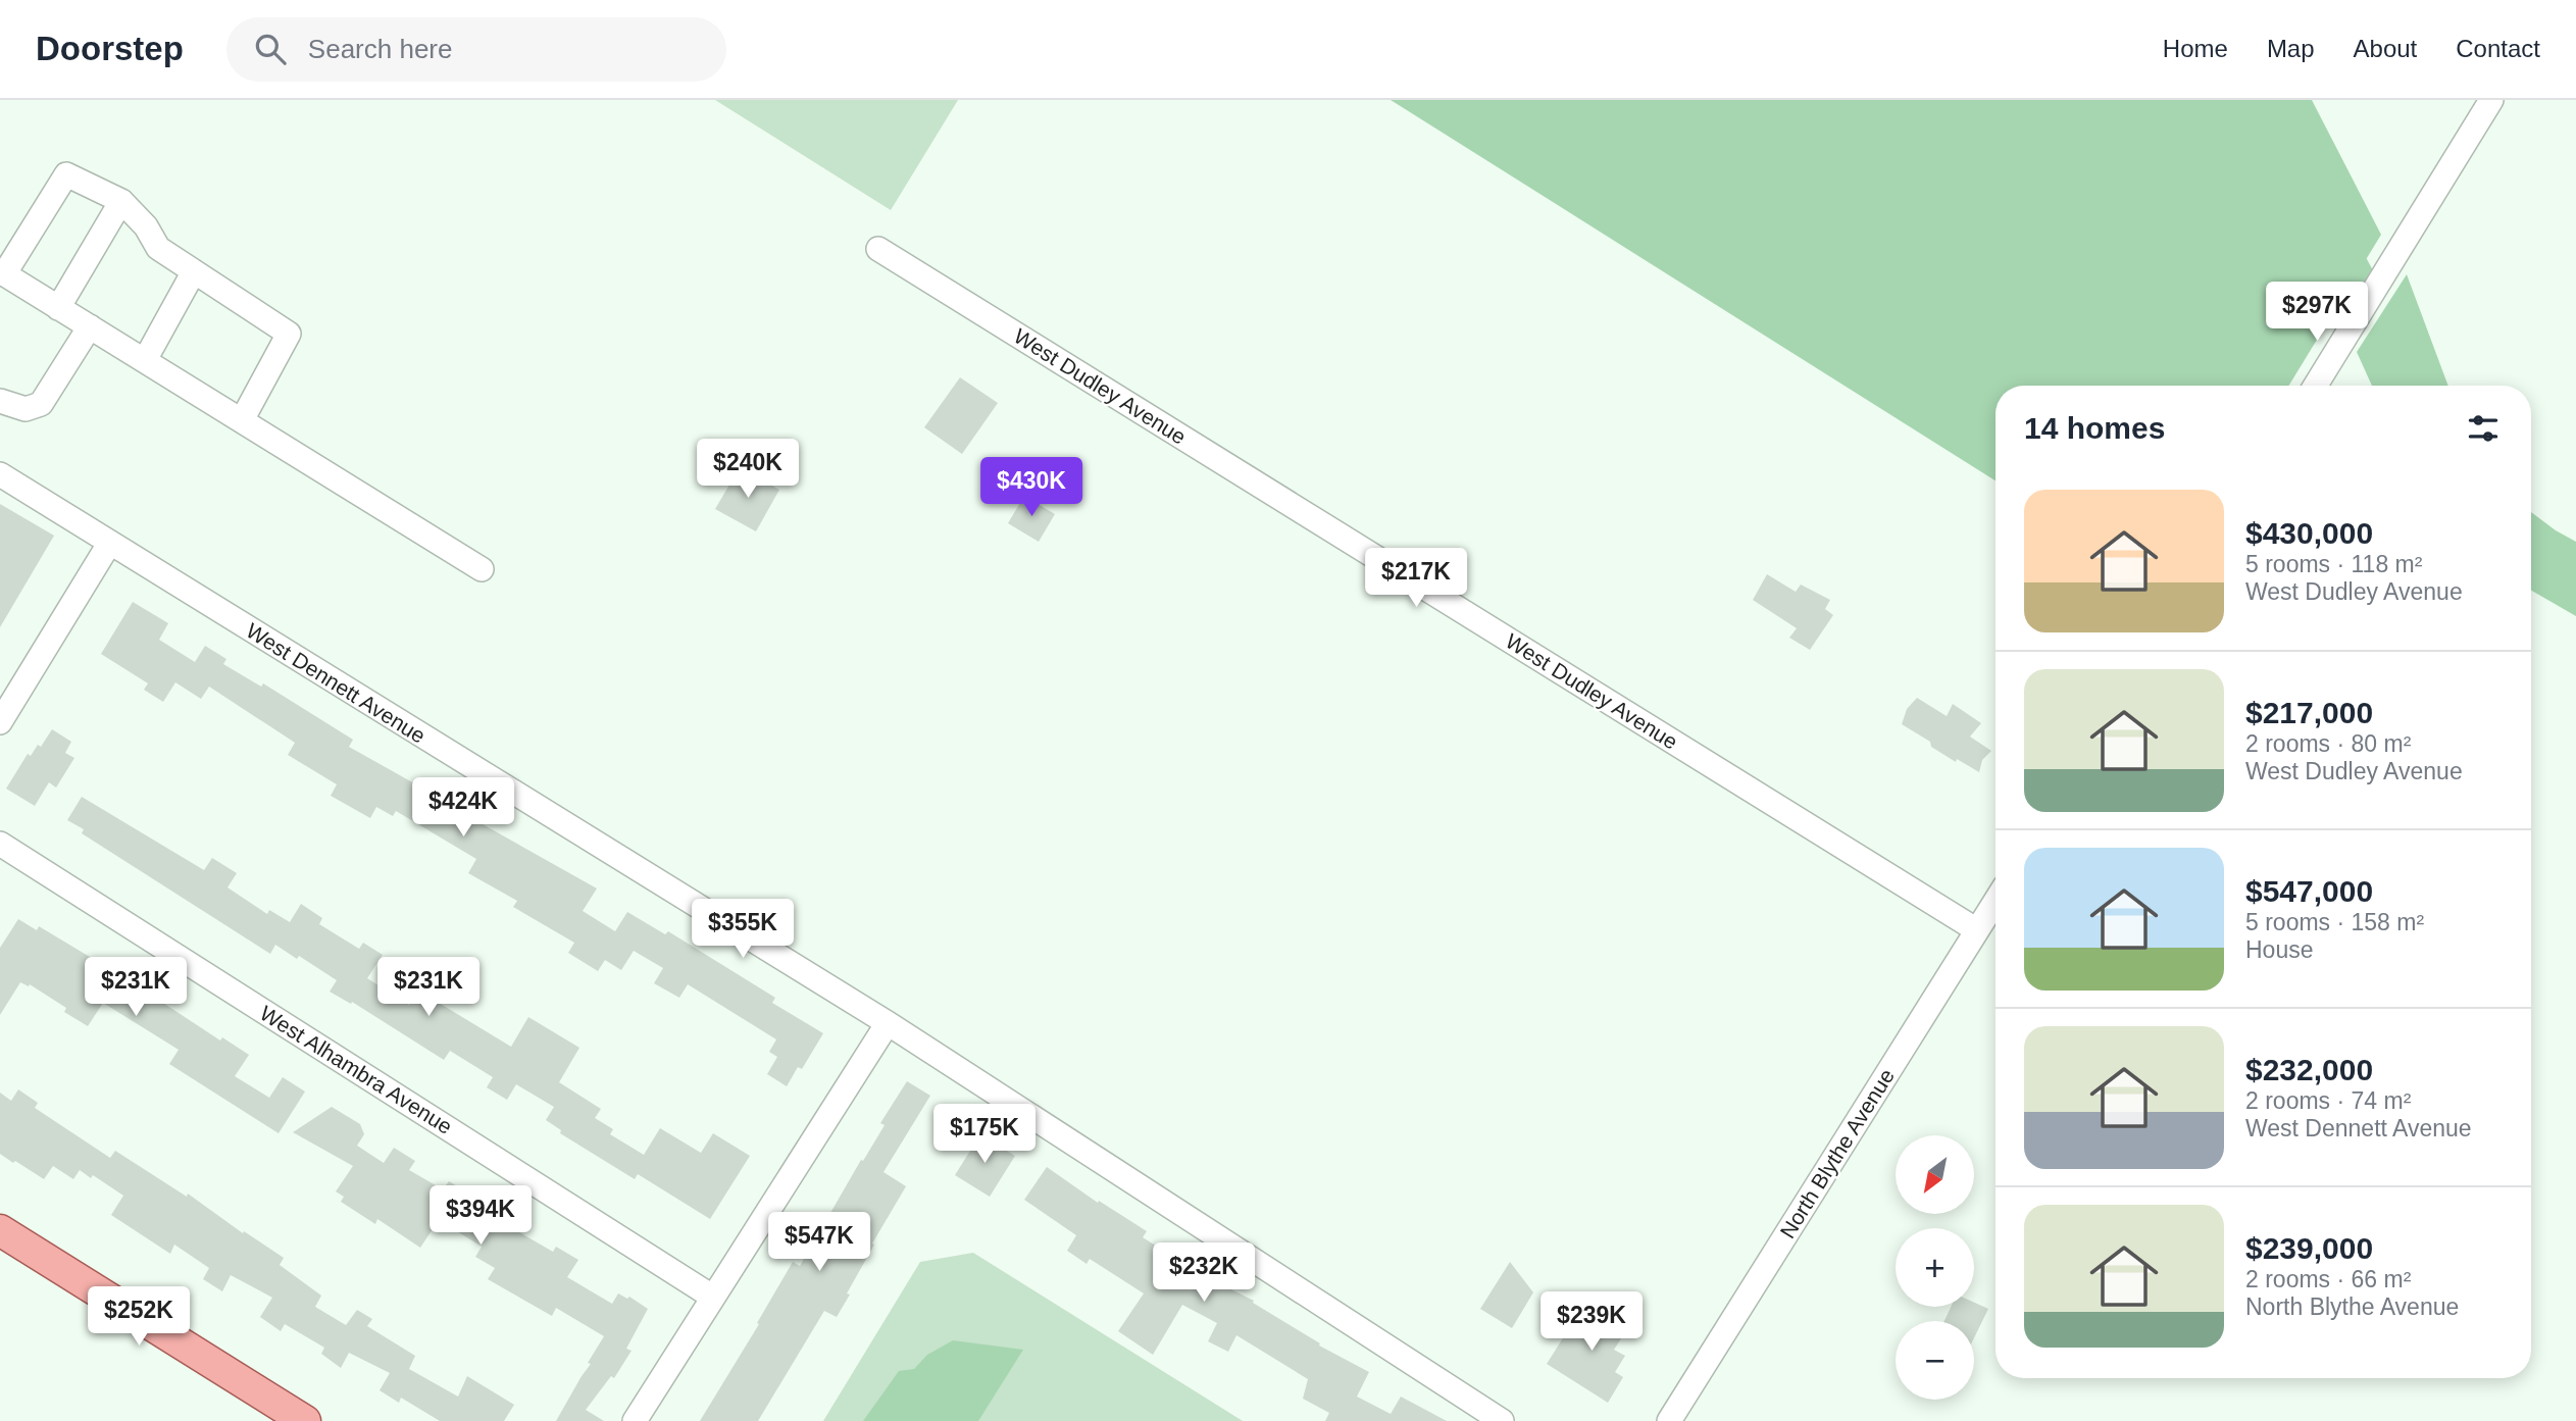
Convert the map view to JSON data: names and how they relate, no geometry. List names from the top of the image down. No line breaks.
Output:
{"streets":{"street":["West Dudley Avenue","West Dennett Avenue","West Alhambra Avenue","North Blythe Avenue"]},"crossings":[["West Dudley Avenue","North Blythe Avenue"]],"north":"bottom left","page":{"header":"Doorstep","search":"Search here","nav":["Home","Map","About","Contact"],"price":["$297K","$240K","$430K","$217K","$424K","$355K","$231K","$231K","$175K","$394K","$547K","$232K","$252K","$239K"],"heading":"14 homes","list":[{"name":"$430,000","note":"5 rooms · 118 m² · West Dudley Avenue"},{"name":"$217,000","note":"2 rooms · 80 m² · West Dudley Avenue"},{"name":"$547,000","note":"5 rooms · 158 m² · House"},{"name":"$232,000","note":"2 rooms · 74 m² · West Dennett Avenue"},{"name":"$239,000","note":"2 rooms · 66 m² · North Blythe Avenue"}],"map_buttons":["+","−"]}}
